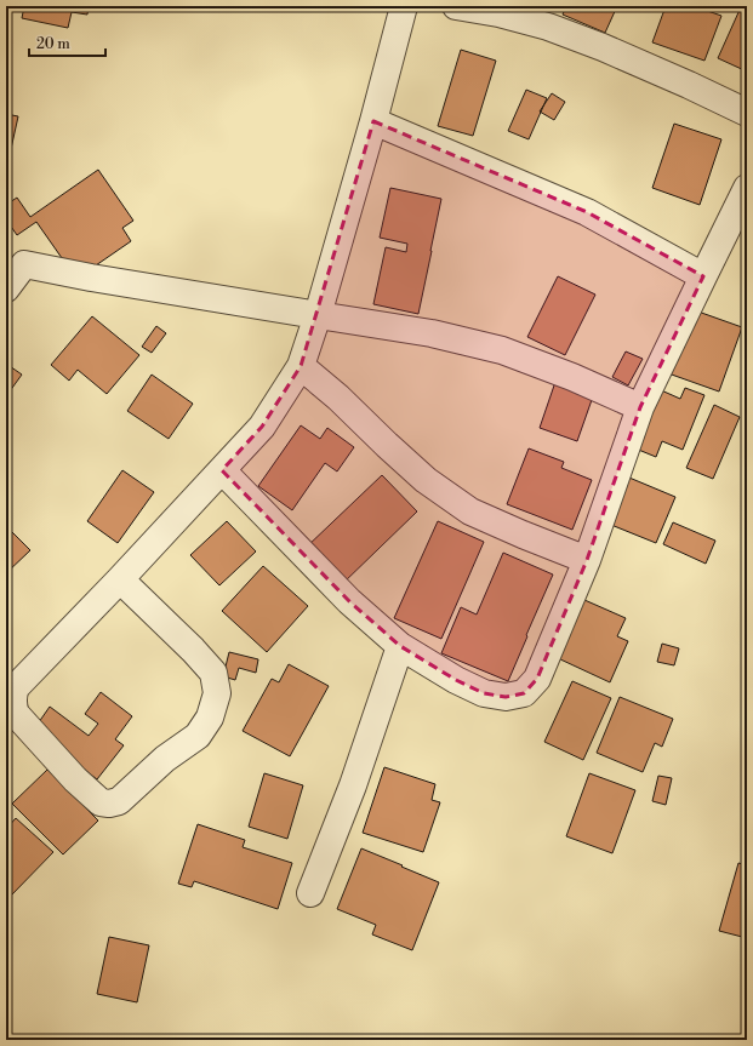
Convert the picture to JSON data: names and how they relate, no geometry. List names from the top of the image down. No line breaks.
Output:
{"scale_bar":"20 m"}
